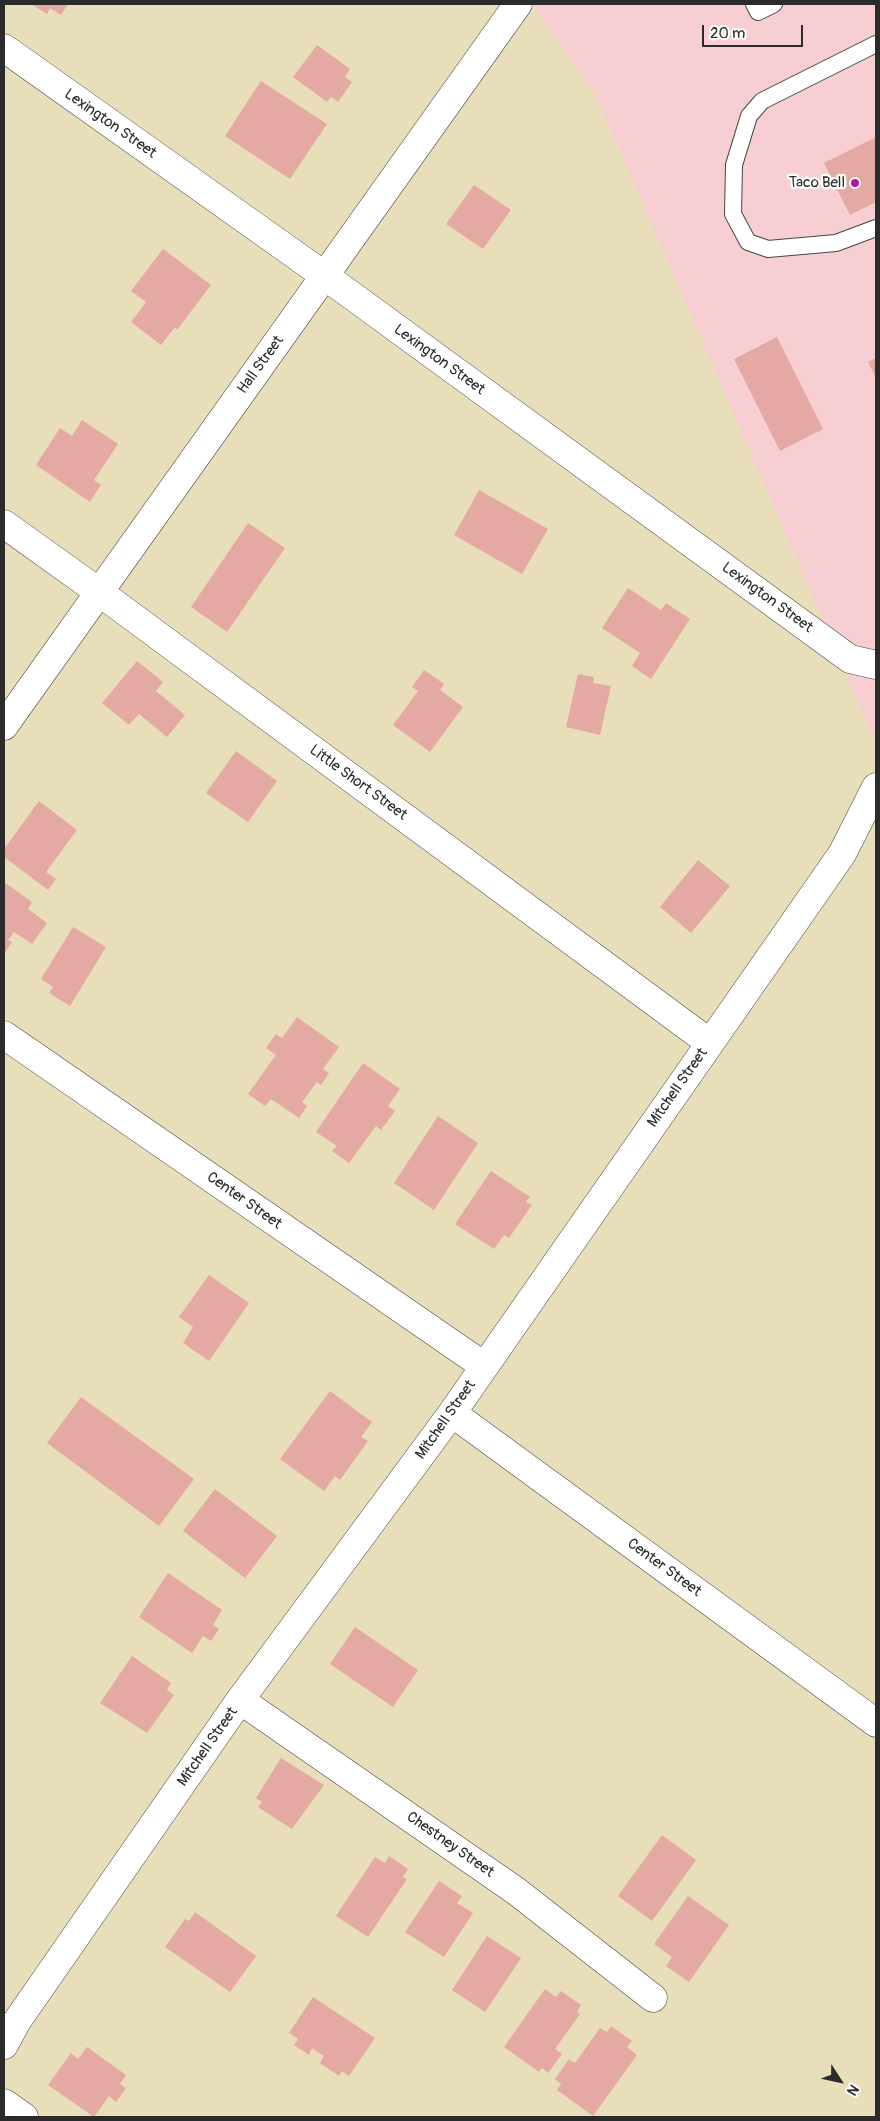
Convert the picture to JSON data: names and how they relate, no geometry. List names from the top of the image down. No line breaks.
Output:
{"streets":{"street":["Lexington Street","Hall Street","Little Short Street","Mitchell Street","Center Street","Chestney Street"]},"crossings":[["Lexington Street","Hall Street"],["Hall Street","Little Short Street"],["Little Short Street","Mitchell Street"],["Mitchell Street","Center Street"],["Mitchell Street","Chestney Street"]],"places":["Taco Bell"],"scale_bar":"20 m","north":"bottom right"}
